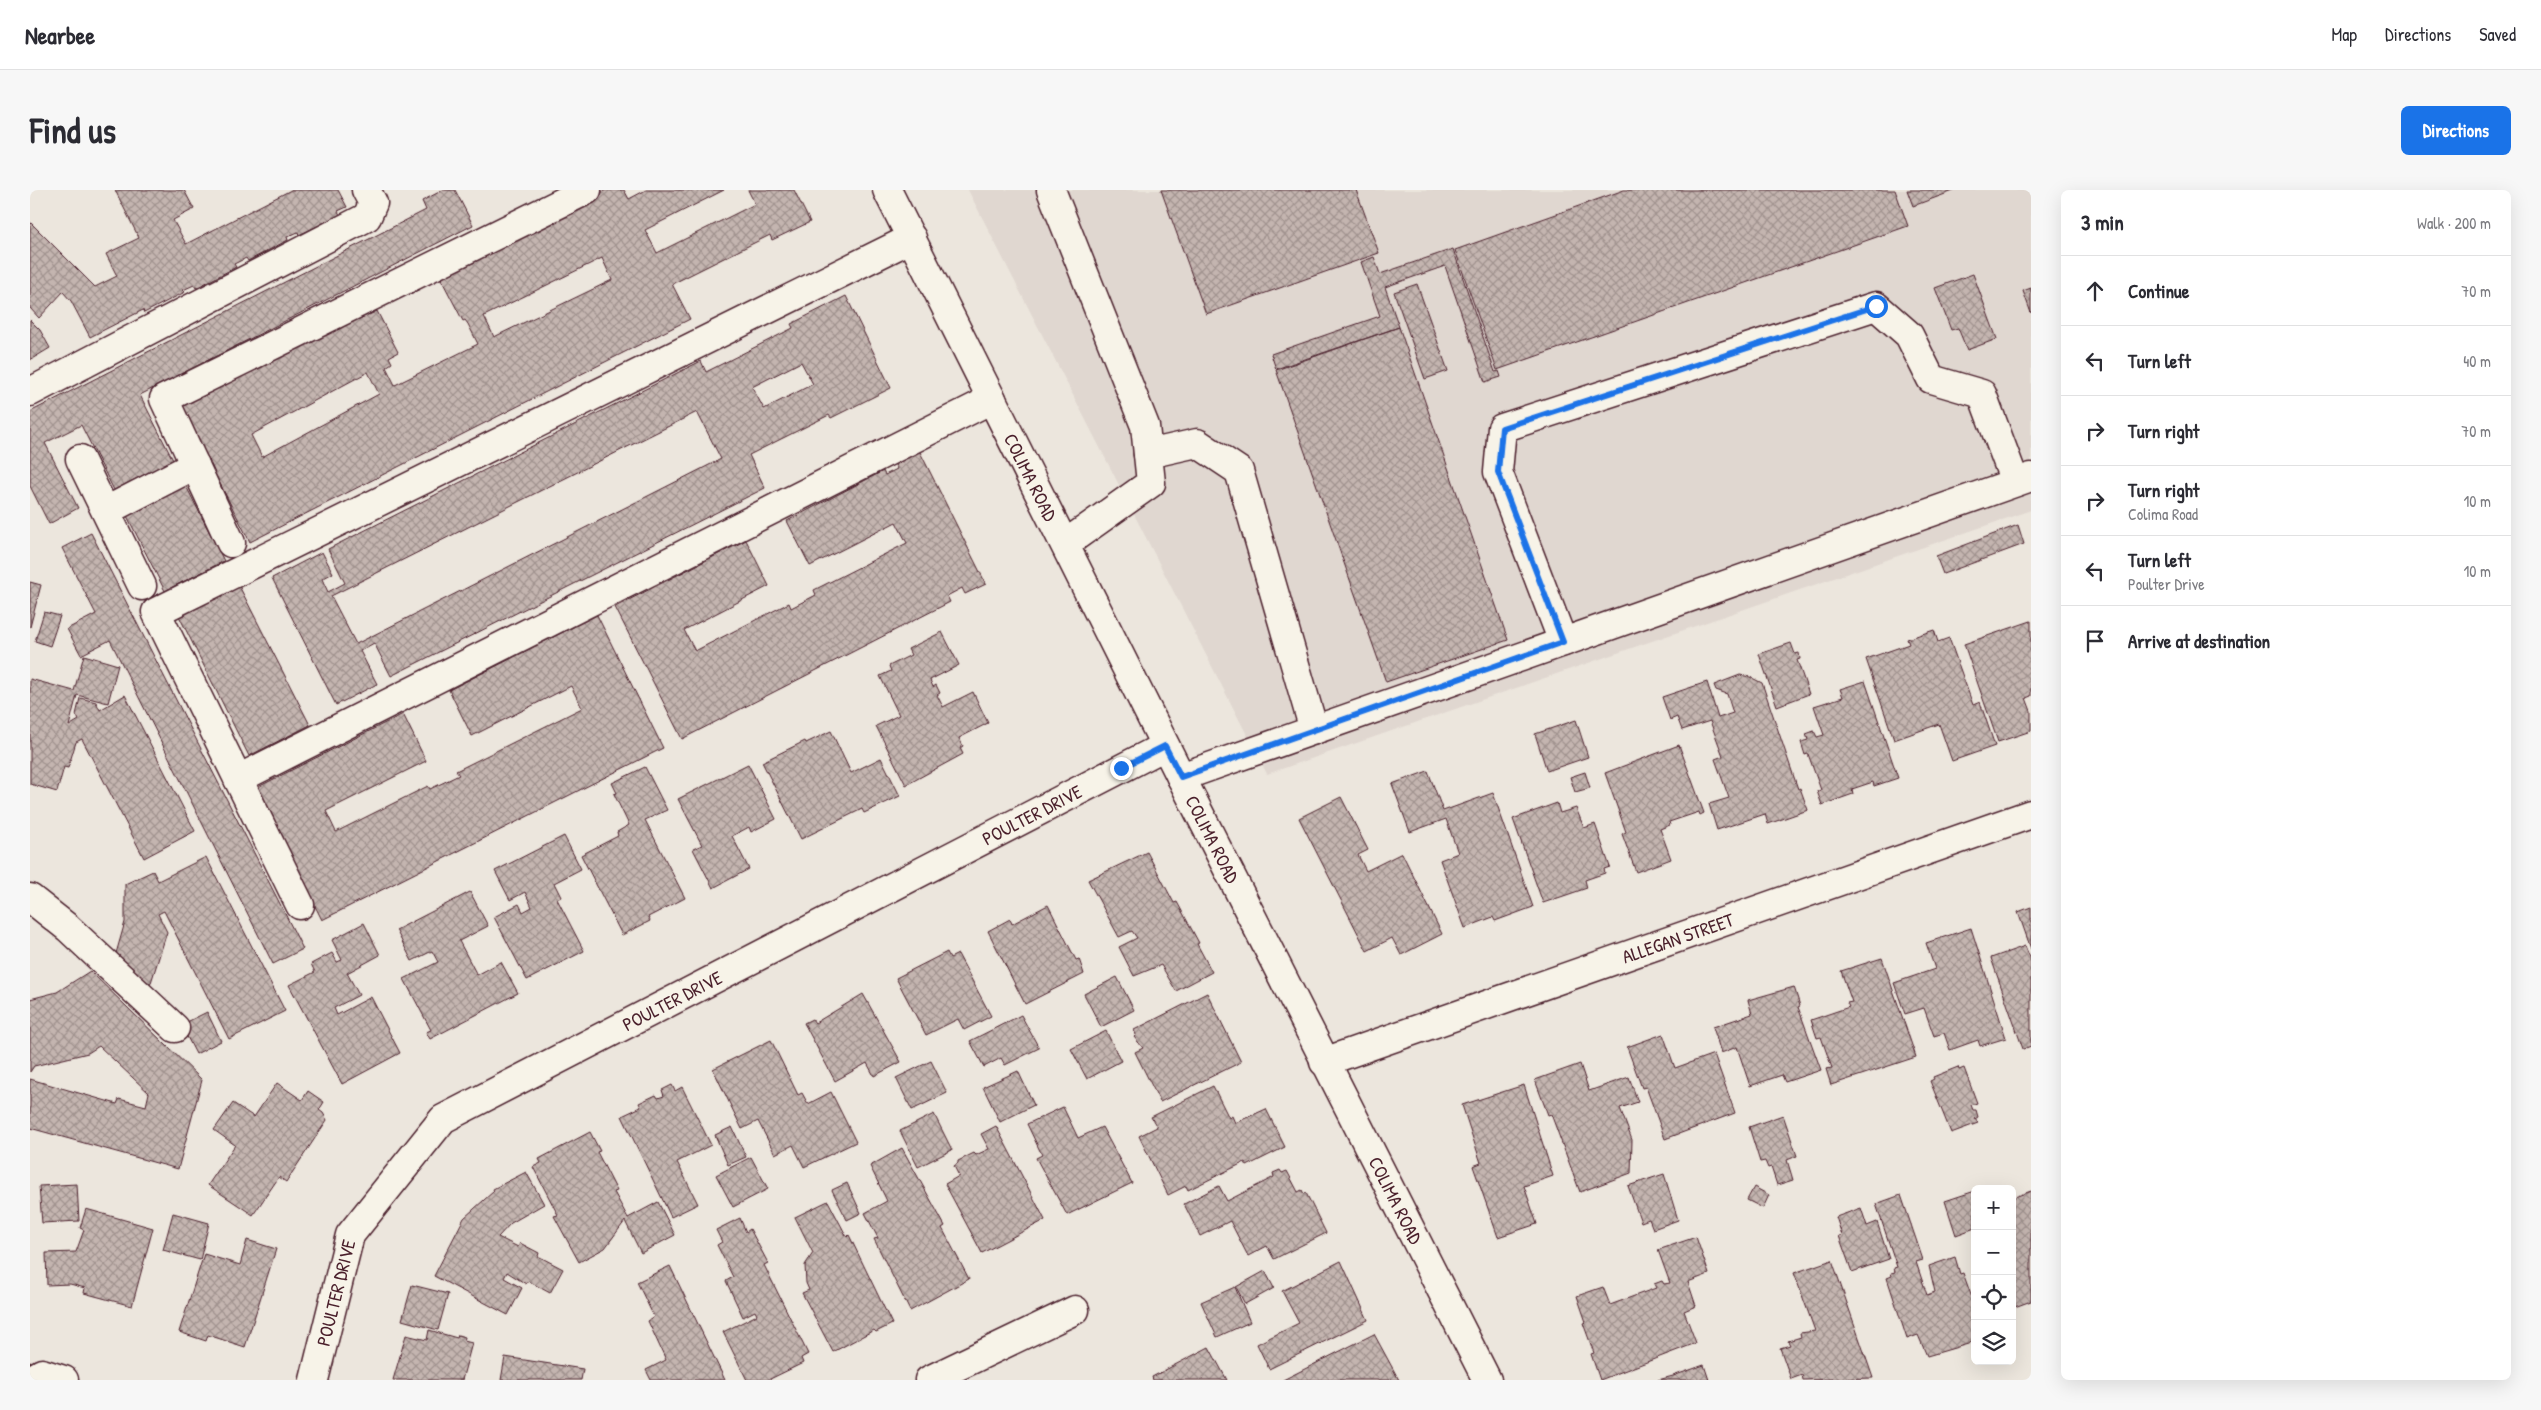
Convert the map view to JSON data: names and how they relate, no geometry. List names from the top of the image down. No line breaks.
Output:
{"streets":{"street":["COLIMA ROAD","POULTER DRIVE","ALLEGAN STREET"]},"crossings":[["COLIMA ROAD","POULTER DRIVE"],["COLIMA ROAD","ALLEGAN STREET"]],"page":{"header":"Nearbee","nav":["Map","Directions","Saved"],"buttons":"Directions","title":"Find us","heading":["3 min","Walk · 200 m"],"list":[["Continue","70 m"],["Turn left","40 m"],["Turn right","70 m"],["Turn right","Colima Road","10 m"],["Turn left","Poulter Drive","10 m"],"Arrive at destination"],"map_buttons":["+","−"]}}
